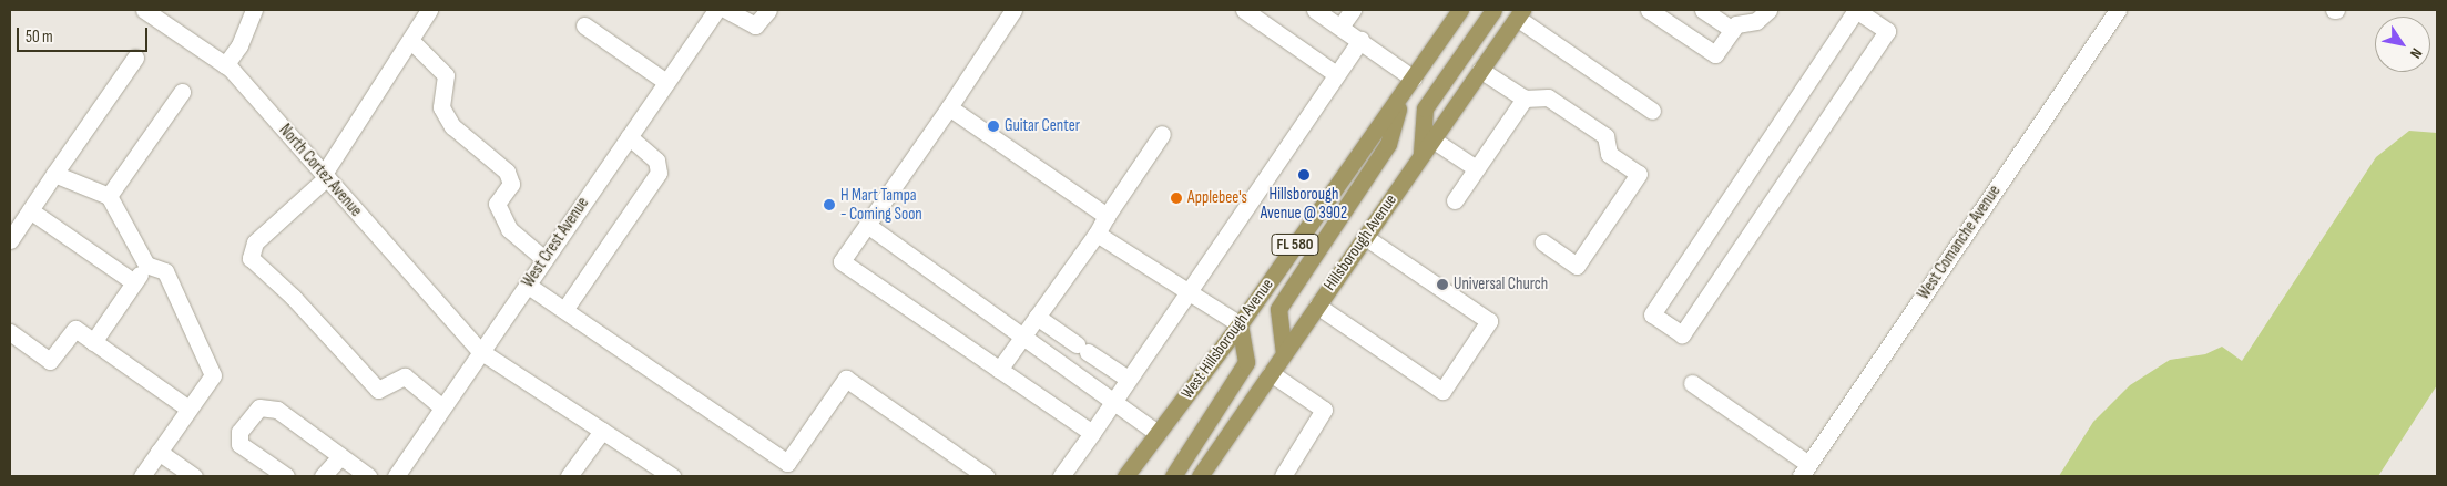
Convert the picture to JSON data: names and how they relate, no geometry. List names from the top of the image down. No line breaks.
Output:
{"streets":{"main road":["Hillsborough Avenue","FL 580","West Hillsborough Avenue"],"street":["North Cortez Avenue","West Crest Avenue","West Comanche Avenue"]},"crossings":[["North Cortez Avenue","West Crest Avenue"]],"places":["Guitar Center","Hillsborough Avenue @ 3902","Applebee's","H Mart Tampa - Coming Soon","Universal Church"],"scale_bar":"50 m","north":"bottom right"}
